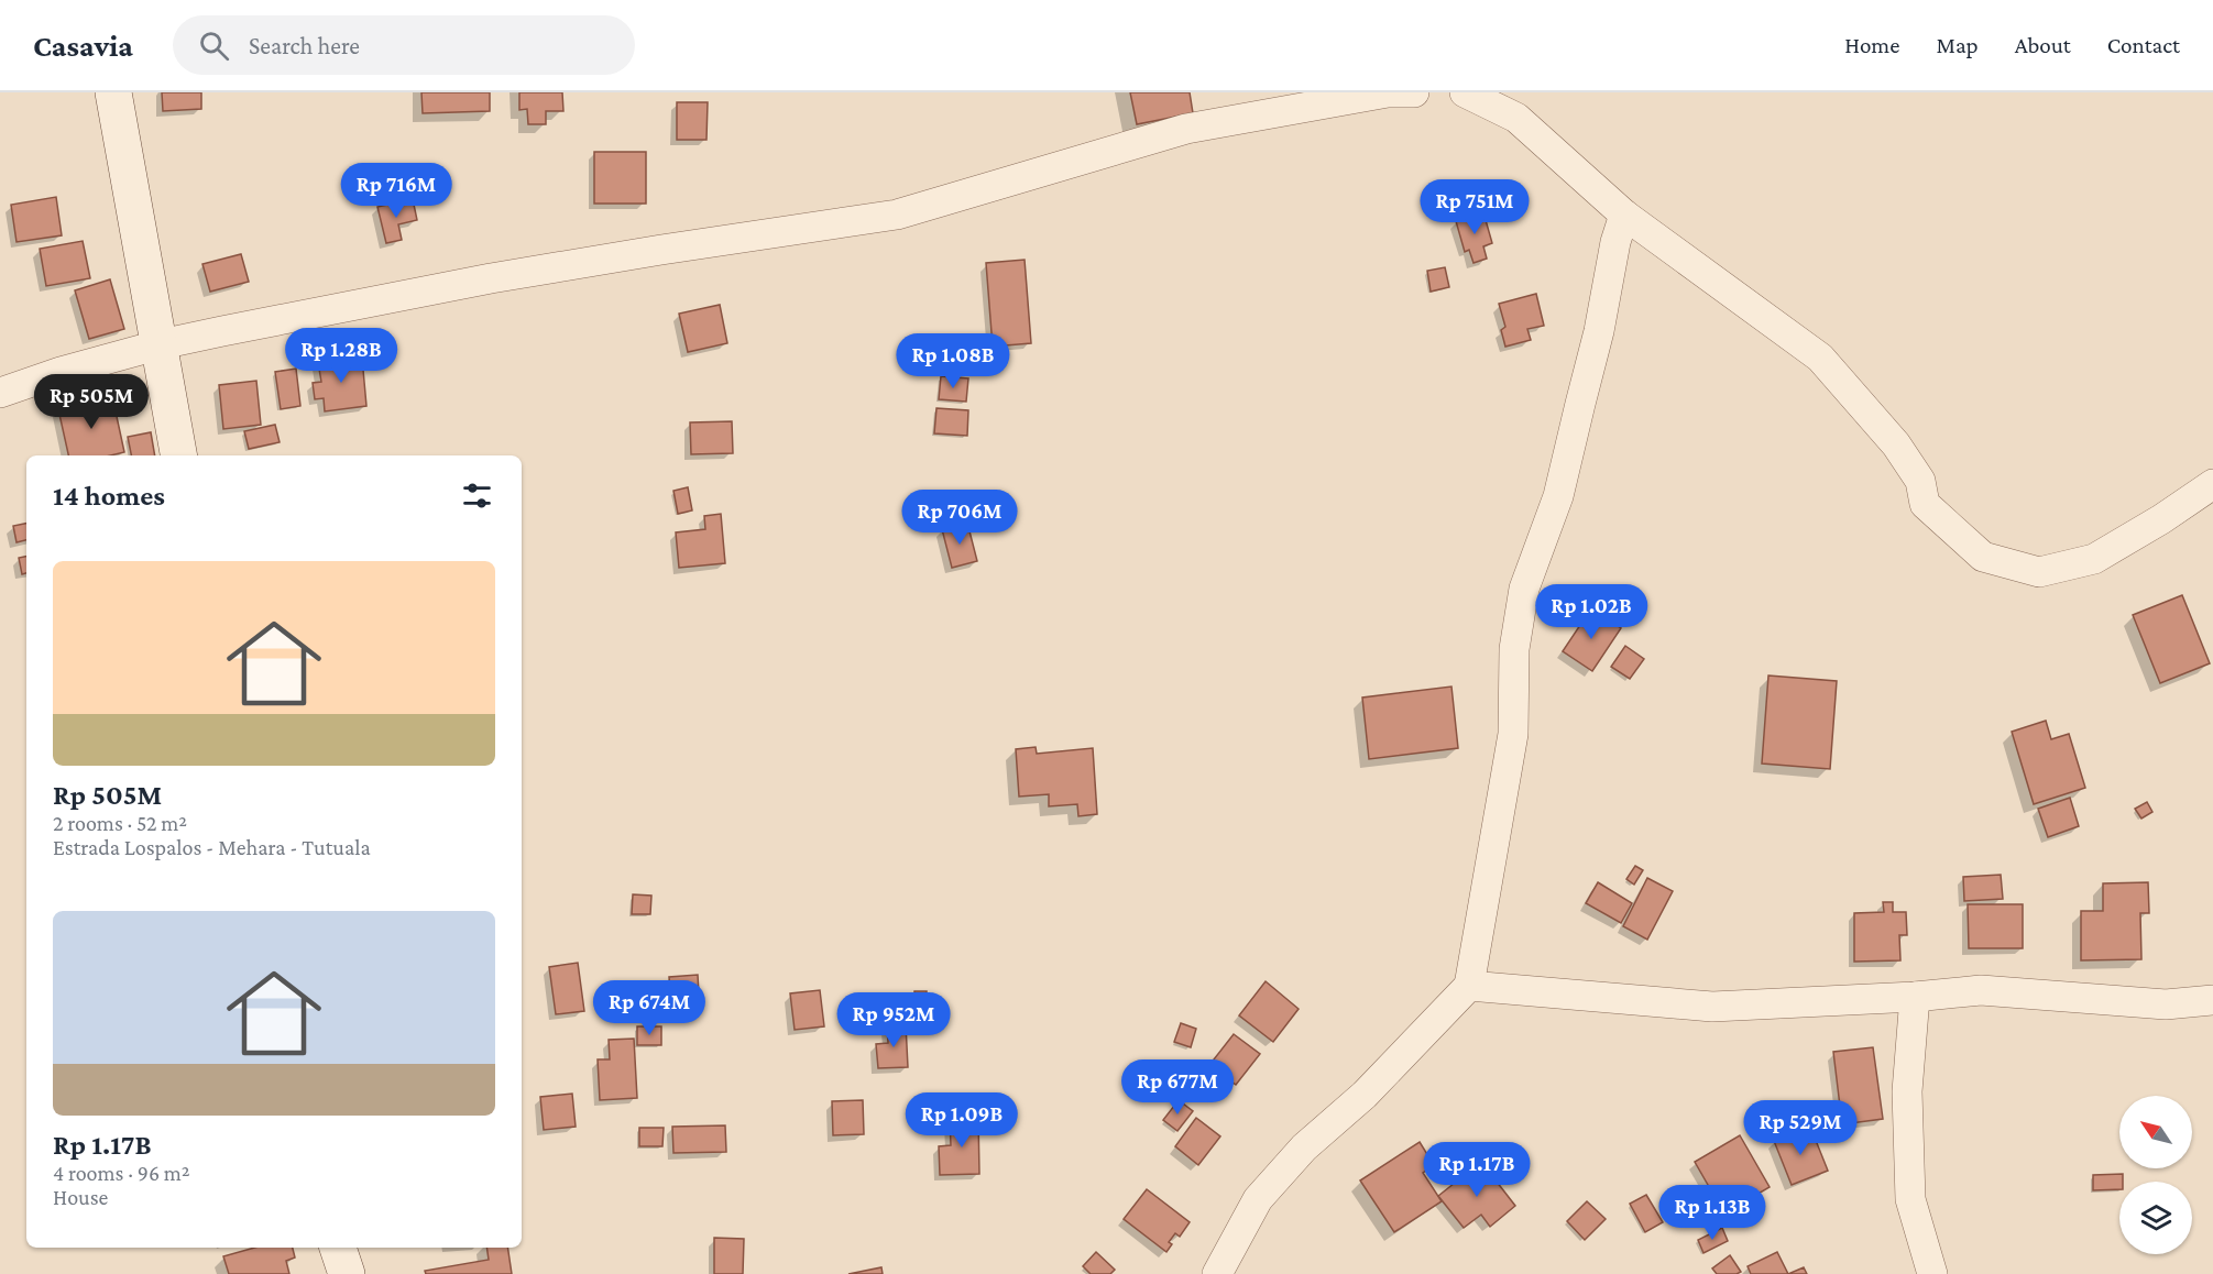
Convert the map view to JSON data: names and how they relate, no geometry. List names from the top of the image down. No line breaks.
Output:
{"north":"top left","page":{"header":"Casavia","search":"Search here","nav":["Home","Map","About","Contact"],"price":["Rp 716M","Rp 751M","Rp 1.28B","Rp 1.08B","Rp 505M","Rp 706M","Rp 1.02B","Rp 674M","Rp 952M","Rp 677M","Rp 1.09B","Rp 529M","Rp 1.17B","Rp 1.13B"],"heading":"14 homes","list":[{"name":"Rp 505M","note":"2 rooms · 52 m² · Estrada Lospalos - Mehara - Tutuala"},{"name":"Rp 1.17B","note":"4 rooms · 96 m² · House"}]}}
